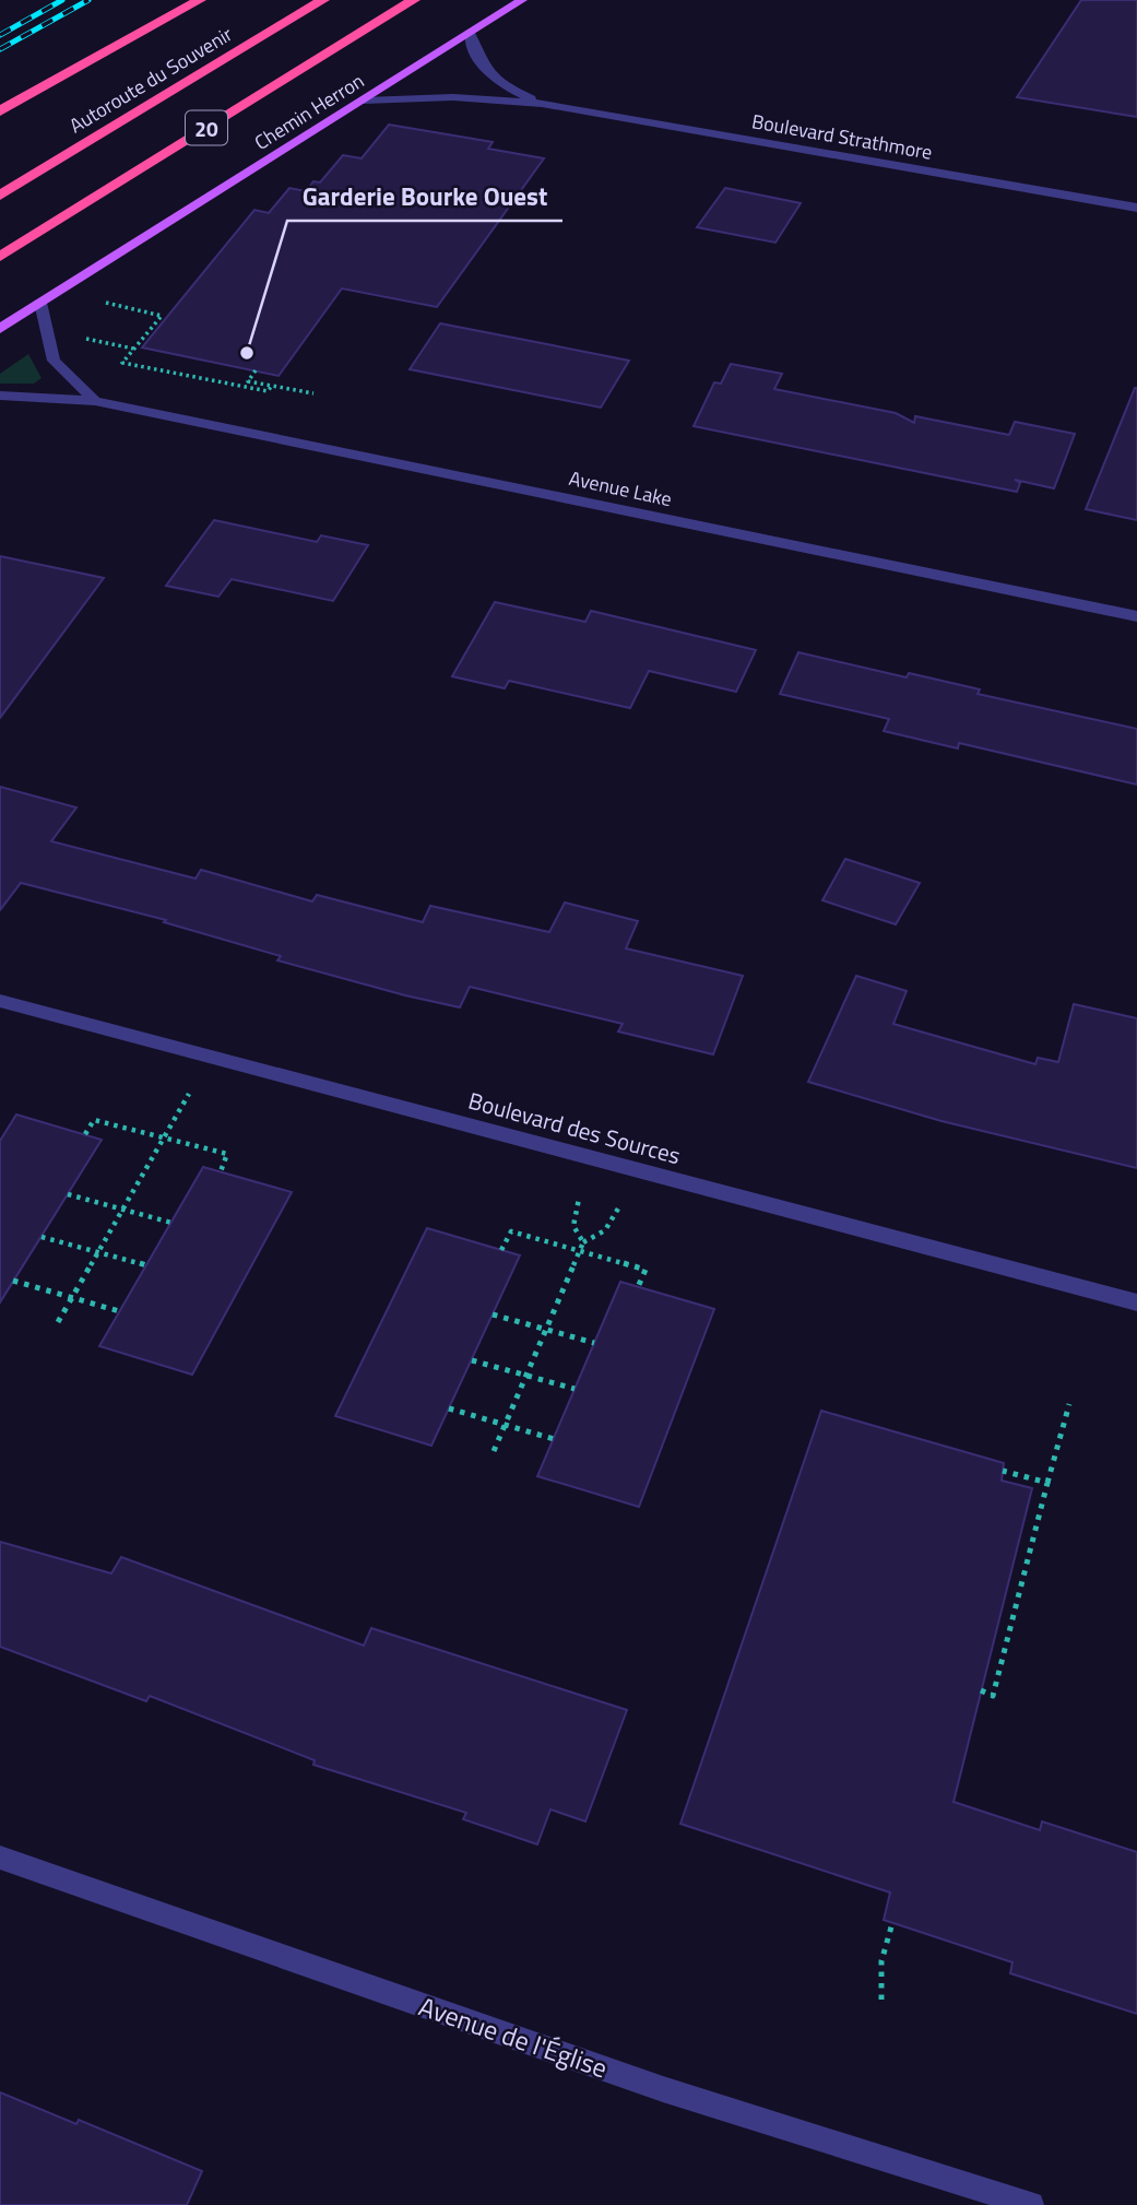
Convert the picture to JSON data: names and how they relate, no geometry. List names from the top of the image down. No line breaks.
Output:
{"streets":{"highway":["Autoroute du Souvenir","20"],"main road":["Chemin Herron"],"street":["Boulevard Strathmore","Avenue Lake","Boulevard des Sources","Avenue de l'Église"]},"crossings":[["Chemin Herron","Boulevard Strathmore"]],"places":["Garderie Bourke Ouest"]}
